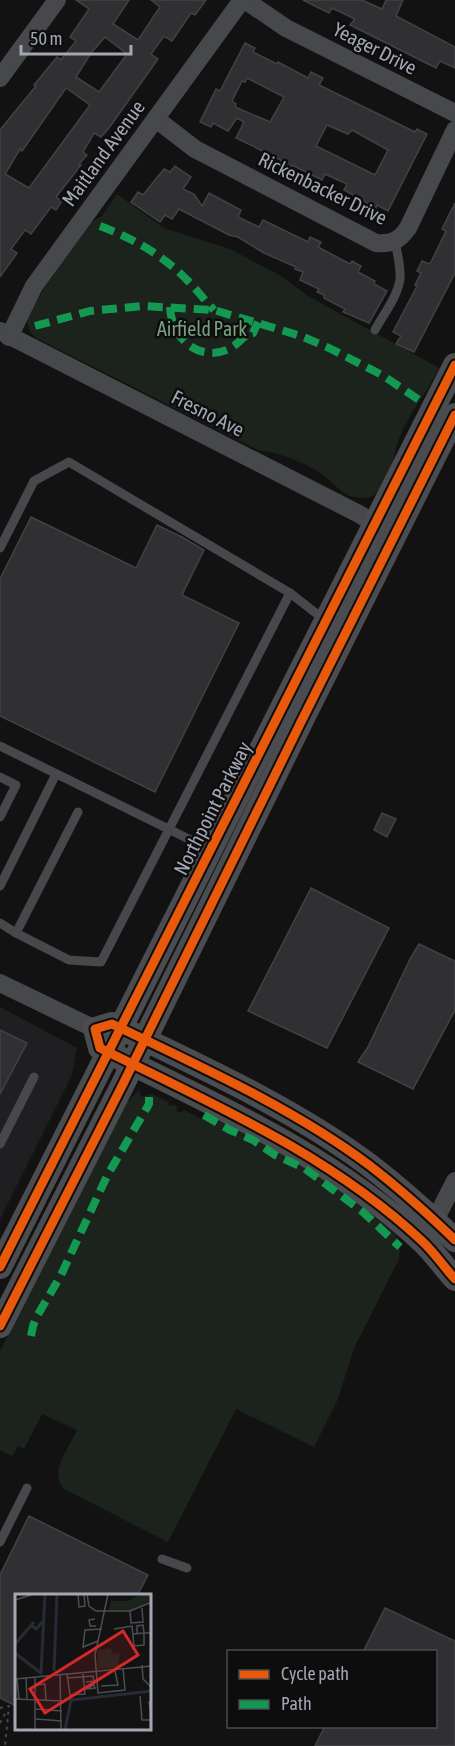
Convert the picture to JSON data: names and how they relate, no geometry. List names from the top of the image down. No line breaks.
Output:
{"streets":{"street":["Yeager Drive","Maitland Avenue","Rickenbacker Drive","Fresno Ave","Northpoint Parkway"]},"crossings":[["Yeager Drive","Maitland Avenue"],["Maitland Avenue","Rickenbacker Drive"],["Maitland Avenue","Fresno Ave"],["Fresno Ave","Northpoint Parkway"]],"parks":["Airfield Park"],"legend":["Cycle path","Path"],"scale_bar":"50 m"}
